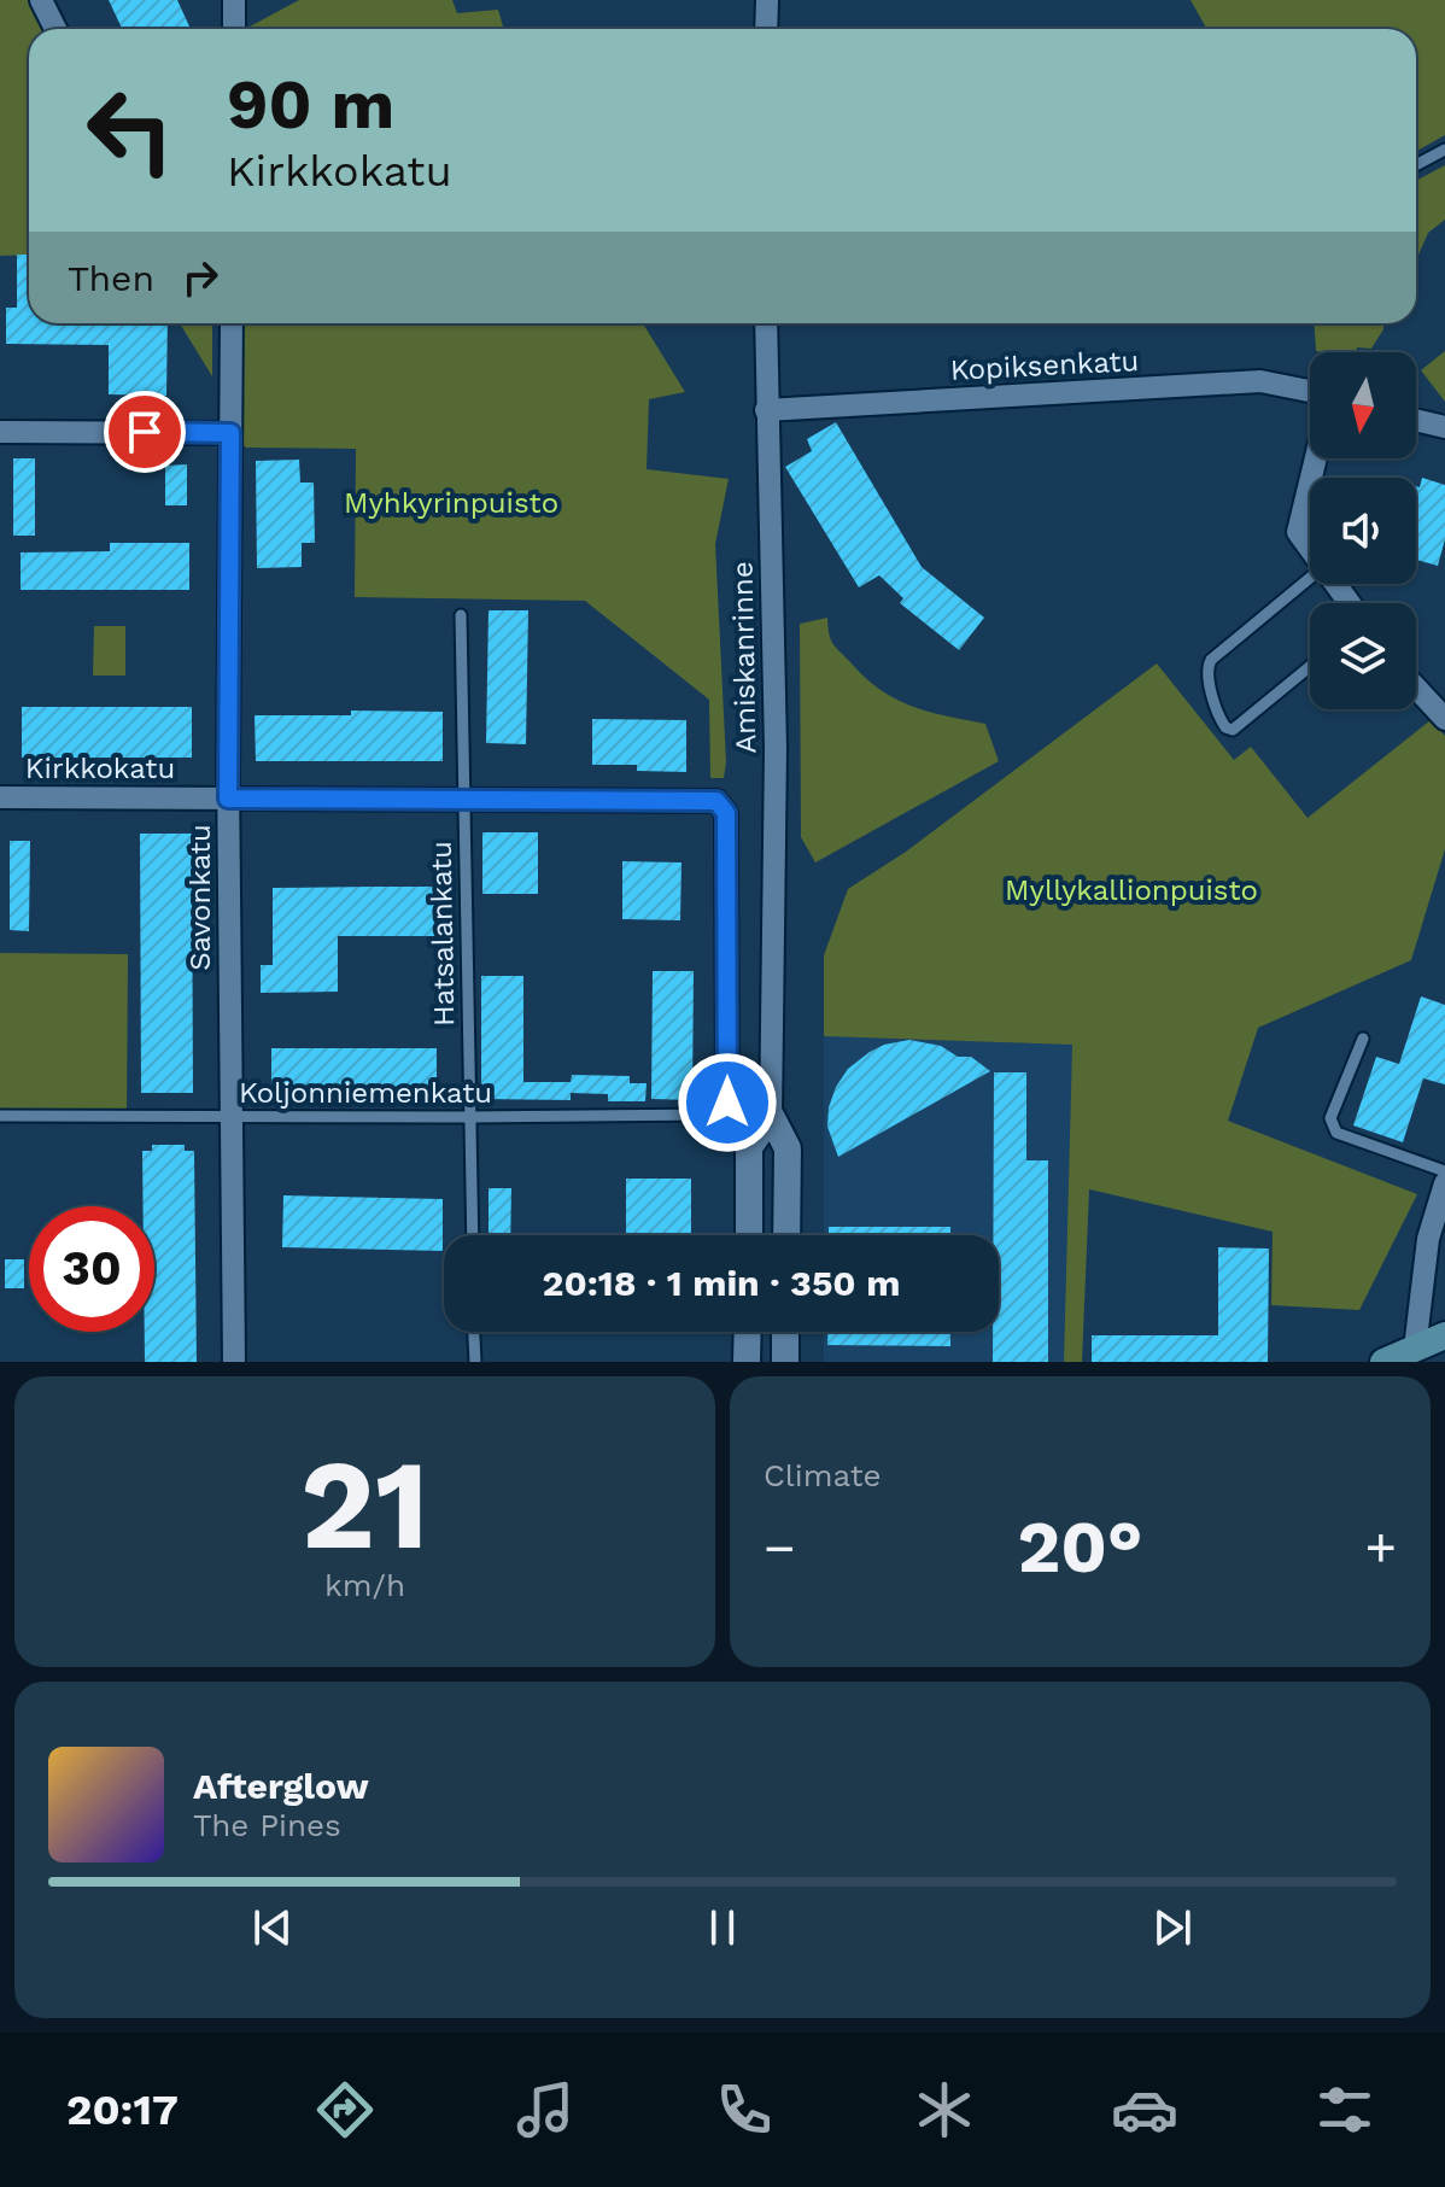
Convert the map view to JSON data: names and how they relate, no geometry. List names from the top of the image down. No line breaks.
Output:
{"streets":{"street":["Kopiksenkatu","Amiskanrinne","Kirkkokatu","Savonkatu"],"lane":["Hatsalankatu","Koljonniemenkatu"]},"crossings":[["Kopiksenkatu","Amiskanrinne"],["Kirkkokatu","Savonkatu"],["Kirkkokatu","Hatsalankatu"],["Kirkkokatu","Koljonniemenkatu"],["Savonkatu","Koljonniemenkatu"],["Hatsalankatu","Koljonniemenkatu"]],"parks":["Myhkyrinpuisto","Myllykallionpuisto"],"north":"bottom","page":{"turn":["90 m","Kirkkokatu"],"then":"Then","limit":"30","trip":"20:18 · 1 min · 350 m","tile":[["21","km/h"],"Climate"],"heat":["−","20°","+"],"song":["Afterglow","The Pines"],"tabs":"20:17"}}
